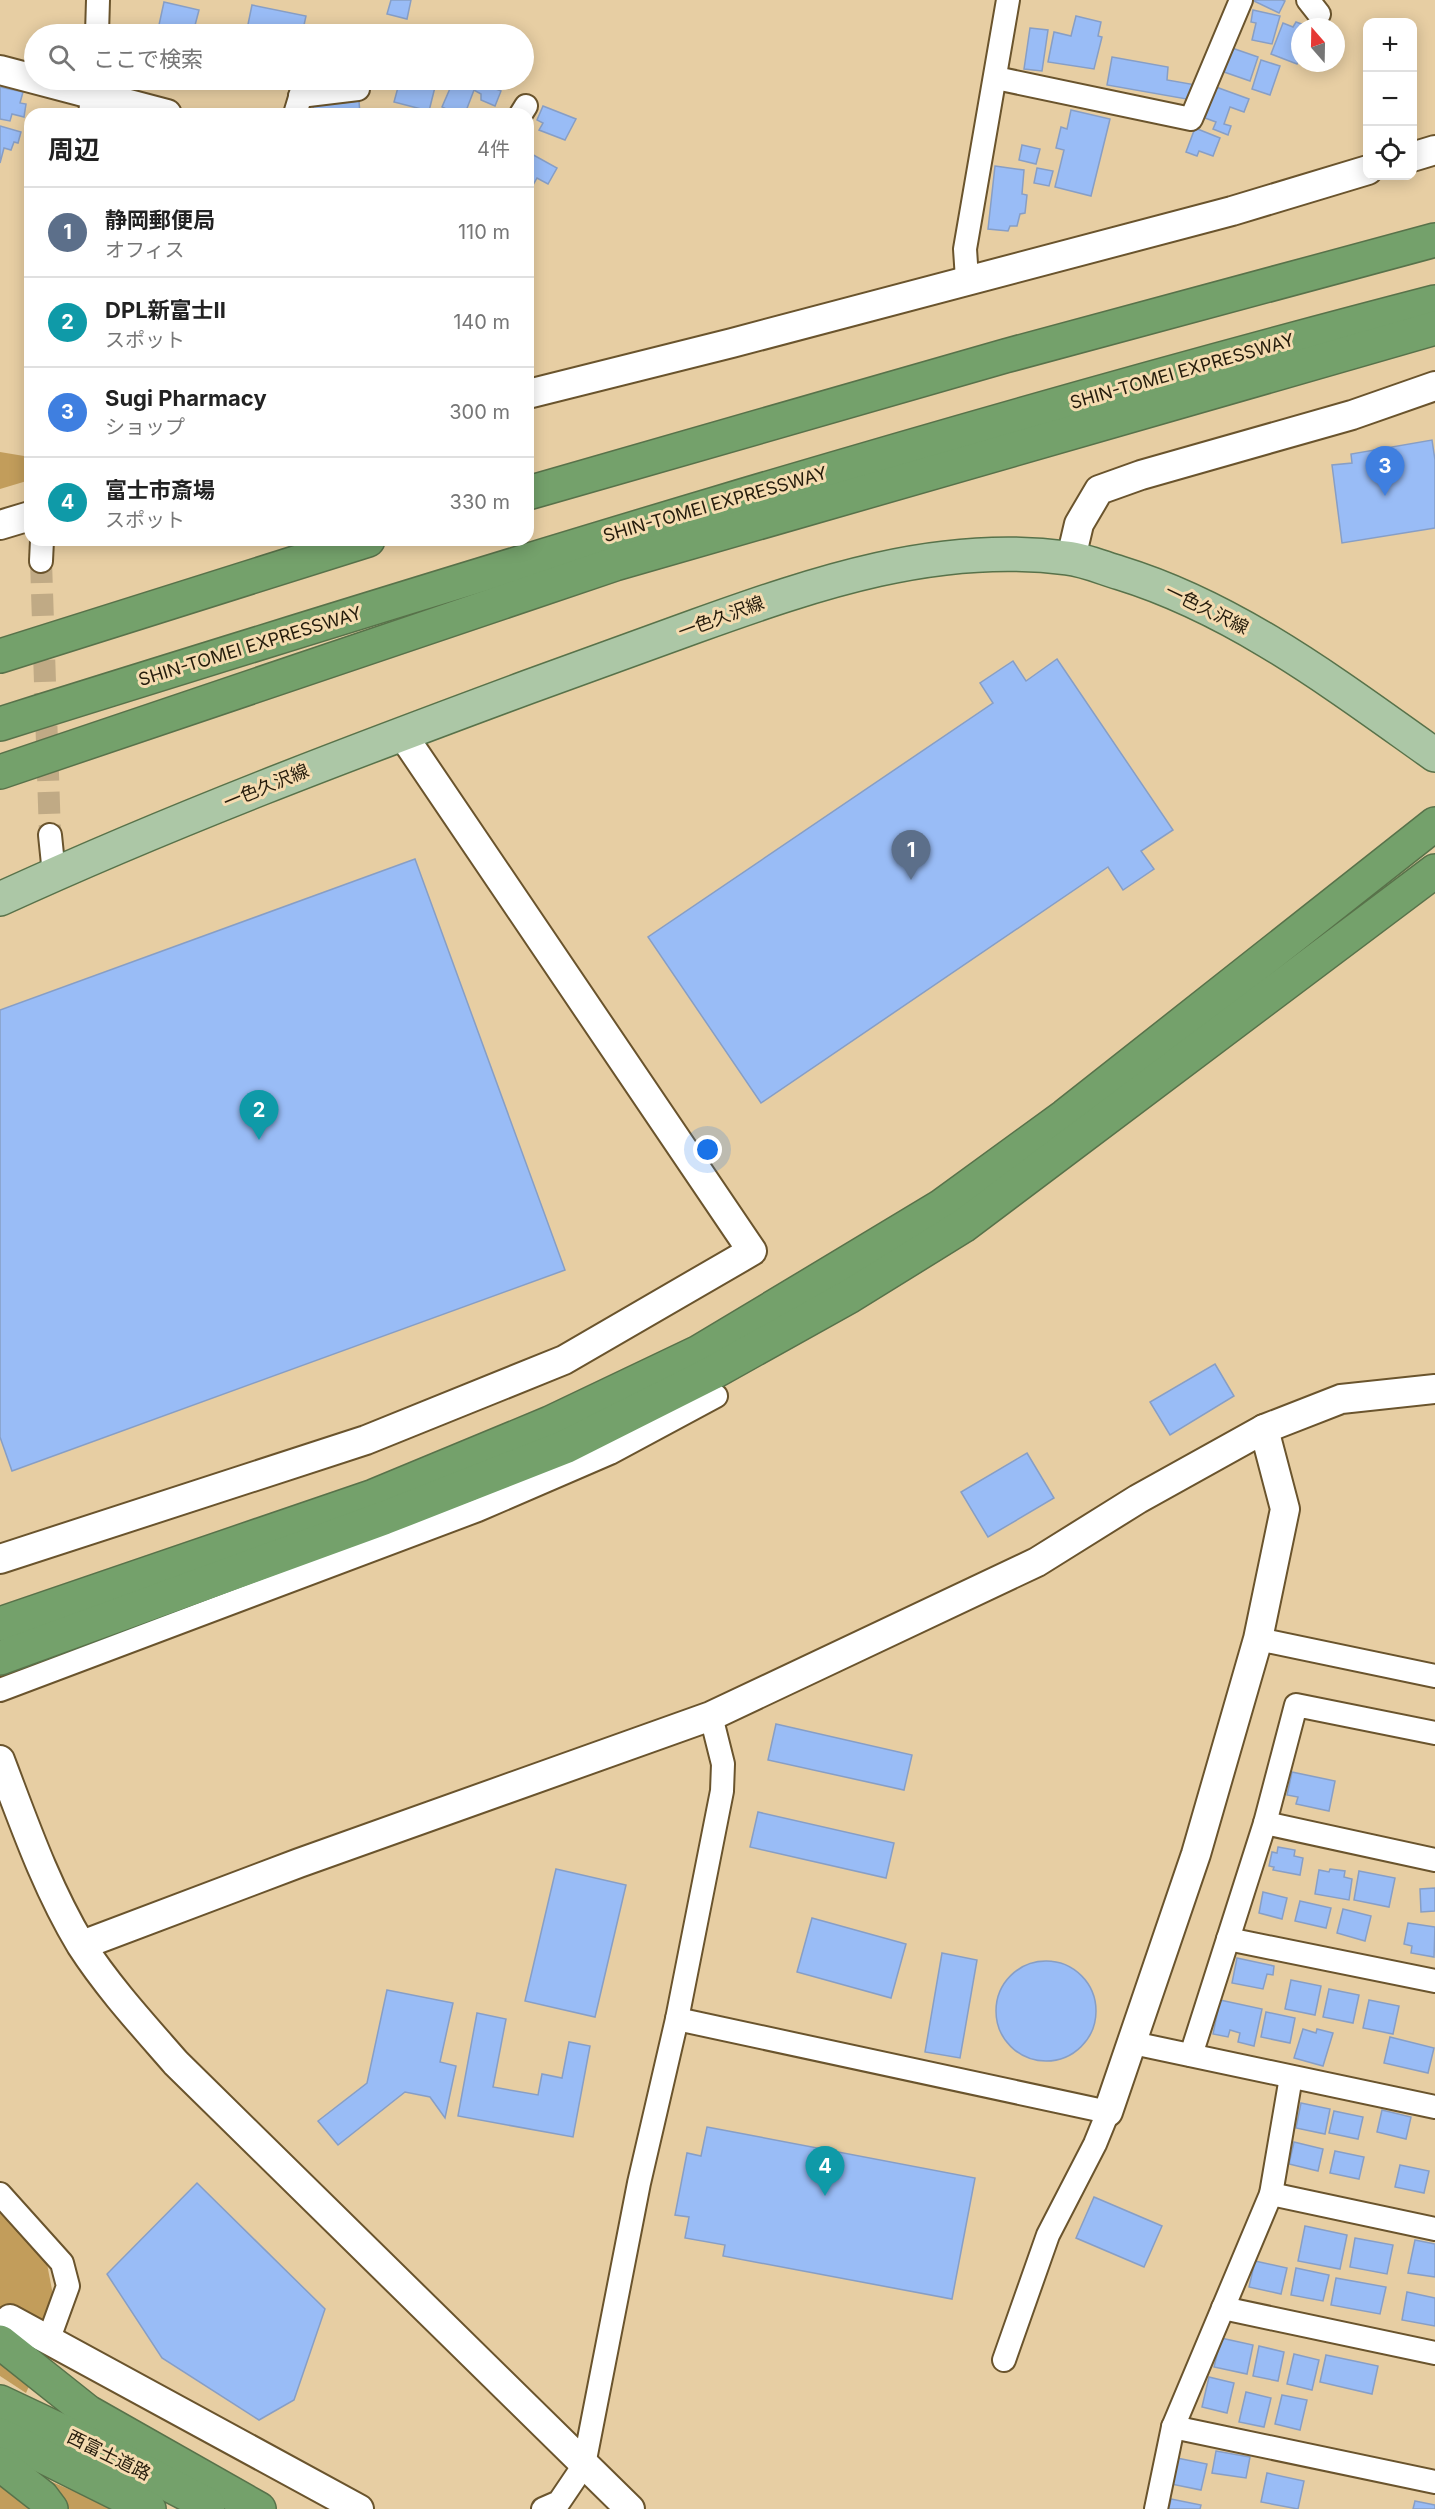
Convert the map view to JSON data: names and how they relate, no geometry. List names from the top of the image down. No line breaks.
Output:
{"streets":{"highway":["SHIN-TOMEI EXPRESSWAY","西富士道路"],"main road":["一色久沢線"]},"north":"top","page":{"map_buttons":["+","−"],"search":"ここで検索","heading":["周辺","4件"],"list":[{"mark":"1","name":"静岡郵便局","note":"オフィス","value":"110 m"},{"mark":"2","name":"DPL新富士II","note":"スポット","value":"140 m"},{"mark":"3","name":"Sugi Pharmacy","note":"ショップ","value":"300 m"},{"mark":"4","name":"富士市斎場","note":"スポット","value":"330 m"}],"pins":["3","1","2","4"]}}
